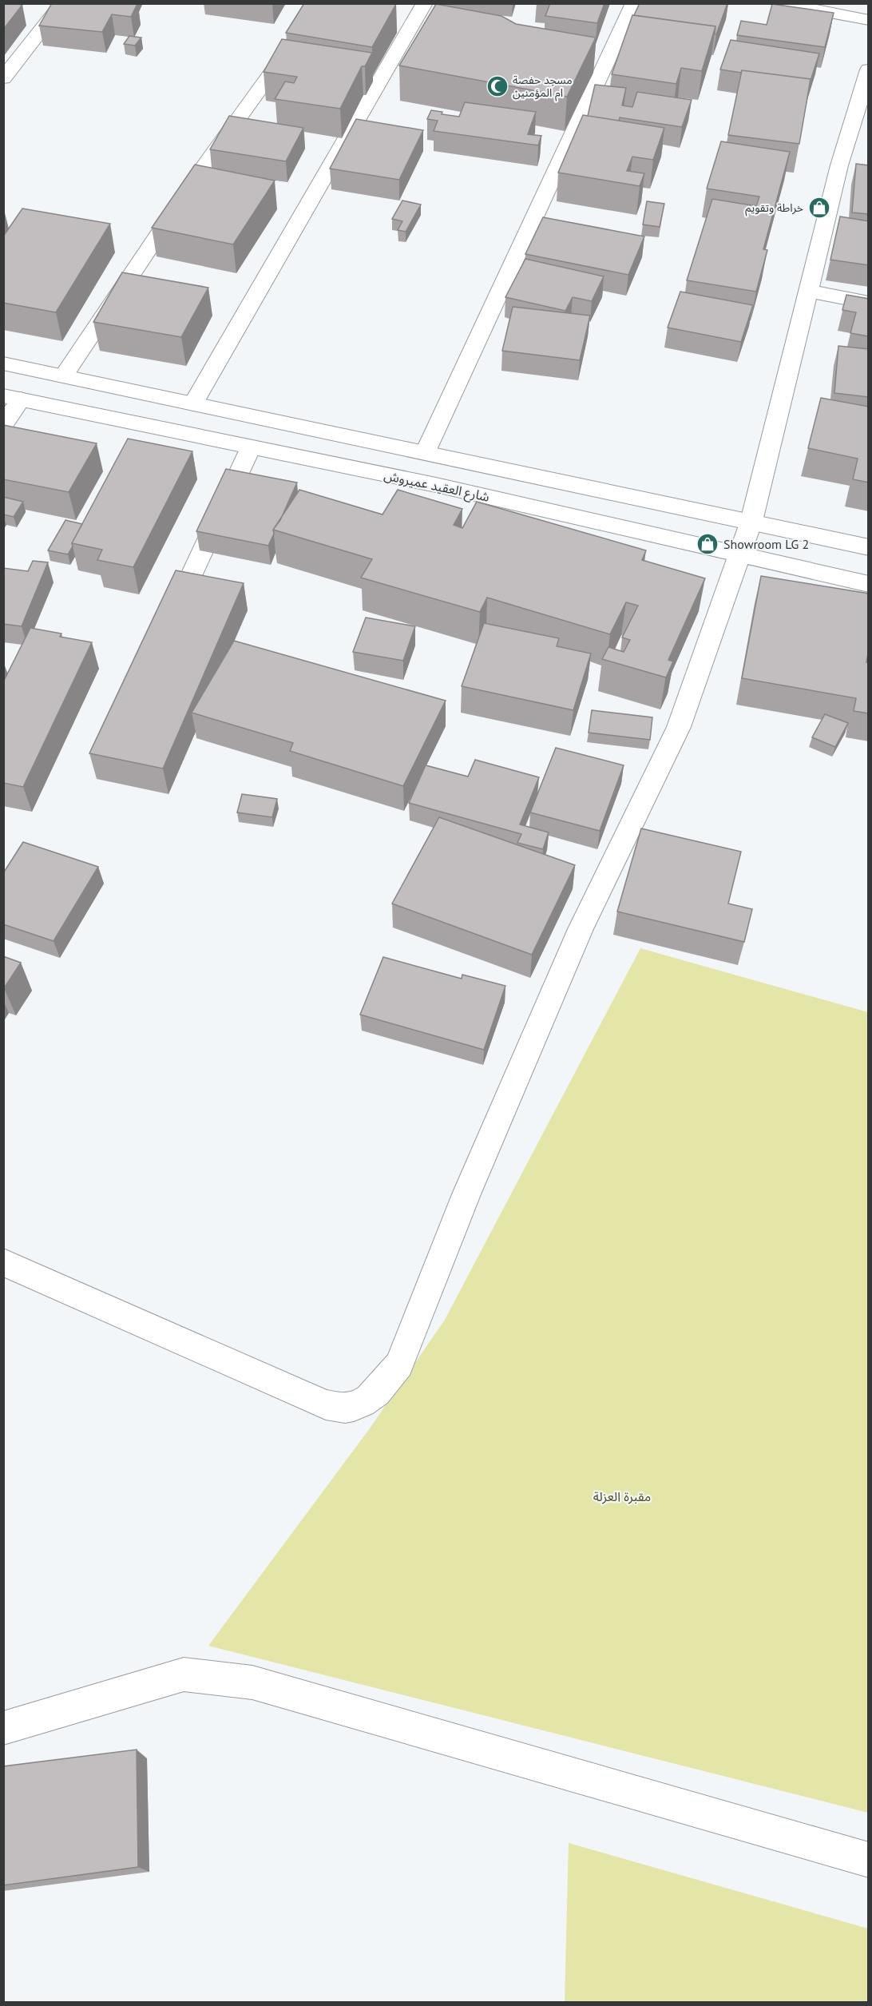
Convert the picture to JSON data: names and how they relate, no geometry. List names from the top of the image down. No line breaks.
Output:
{"streets":{"street":["شارع العقيد عميروش"]},"parks":["مقبرة العزلة"],"places":{"mosque":["مسجد حفصة ام المؤمنين"],"shop":["خراطة وتقويم","Showroom LG 2"]}}
